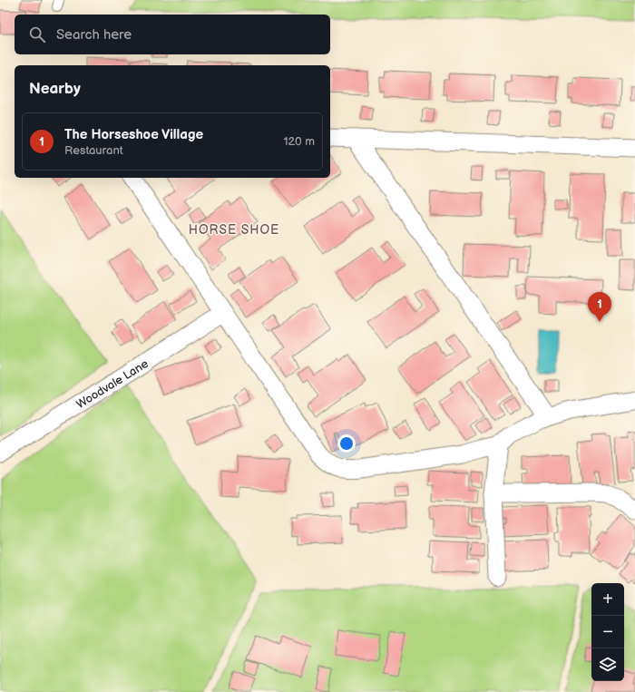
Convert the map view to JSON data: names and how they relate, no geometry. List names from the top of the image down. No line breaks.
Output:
{"streets":{"street":["Woodvale Lane"]},"districts":["HORSE SHOE"],"page":{"search":"Search here","heading":"Nearby","list":[{"mark":"1","name":"The Horseshoe Village","note":"Restaurant","value":"120 m"}],"pins":"1","map_buttons":["+","−"]}}
